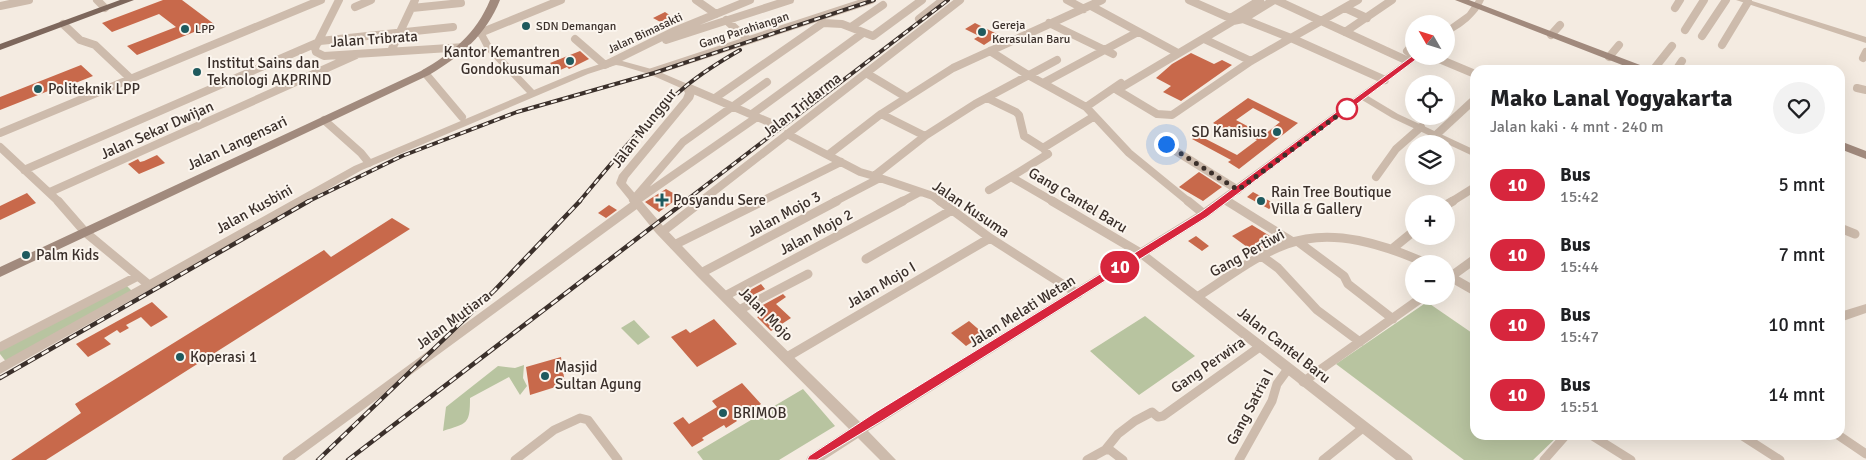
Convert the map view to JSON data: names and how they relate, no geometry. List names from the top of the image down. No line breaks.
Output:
{"streets":{"main road":["Jalan Langensari"],"street":["Gang Parahiangan","Jalan Bimasakti","Jalan Tribrata","Jalan Tridarma","Jalan Munggur","Jalan Sekar Dwijan","Gang Cantel Baru","Jalan Kusbini","Jalan Kusuma","Jalan Mojo 3","Jalan Mojo 2","Gang Pertiwi","Jalan Mojo I","Jalan Melati Wetan","Jalan Mojo","Jalan Mutiara","Jalan Cantel Baru","Gang Perwira","Gang Satria I"]},"crossings":[["Gang Parahiangan","Jalan Munggur"],["Jalan Bimasakti","Jalan Munggur"],["Jalan Tribrata","Jalan Sekar Dwijan"],["Jalan Tribrata","Jalan Langensari"],["Jalan Tridarma","Jalan Mojo"],["Jalan Munggur","Jalan Kusbini"],["Jalan Munggur","Jalan Mojo"],["Jalan Munggur","Jalan Mutiara"],["Gang Cantel Baru","Jalan Melati Wetan"],["Gang Cantel Baru","Jalan Cantel Baru"],["Jalan Kusuma","Jalan Mojo 3"],["Jalan Kusuma","Jalan Mojo 2"],["Jalan Kusuma","Jalan Mojo I"],["Jalan Kusuma","Jalan Melati Wetan"],["Jalan Mojo 3","Jalan Mojo"],["Jalan Mojo 2","Jalan Mojo"],["Gang Pertiwi","Jalan Cantel Baru"],["Jalan Mojo I","Jalan Mojo"],["Jalan Melati Wetan","Jalan Mojo"],["Jalan Melati Wetan","Jalan Cantel Baru"],["Jalan Cantel Baru","Gang Perwira"],["Jalan Cantel Baru","Gang Satria I"]],"places":{"other":["SDN Demangan","LPP","Gereja Kerasulan Baru","Kantor Kemantren Gondokusuman","Institut Sains dan Teknologi AKPRIND","Politeknik LPP","SD Kanisius","Rain Tree Boutique Villa & Gallery","Palm Kids","Koperasi 1","Masjid Sultan Agung","BRIMOB"],"health":["Posyandu Sere"]},"lines":["bus line 10"],"north":"top left","page":{"on_map":"10","map_buttons":["+","−"],"heading":["Mako Lanal Yogyakarta","Jalan kaki · 4 mnt · 240 m"],"list":[{"mark":"10","name":"Bus","note":"15:42","value":"5 mnt"},{"mark":"10","name":"Bus","note":"15:44","value":"7 mnt"},{"mark":"10","name":"Bus","note":"15:47","value":"10 mnt"},{"mark":"10","name":"Bus","note":"15:51","value":"14 mnt"}]}}
